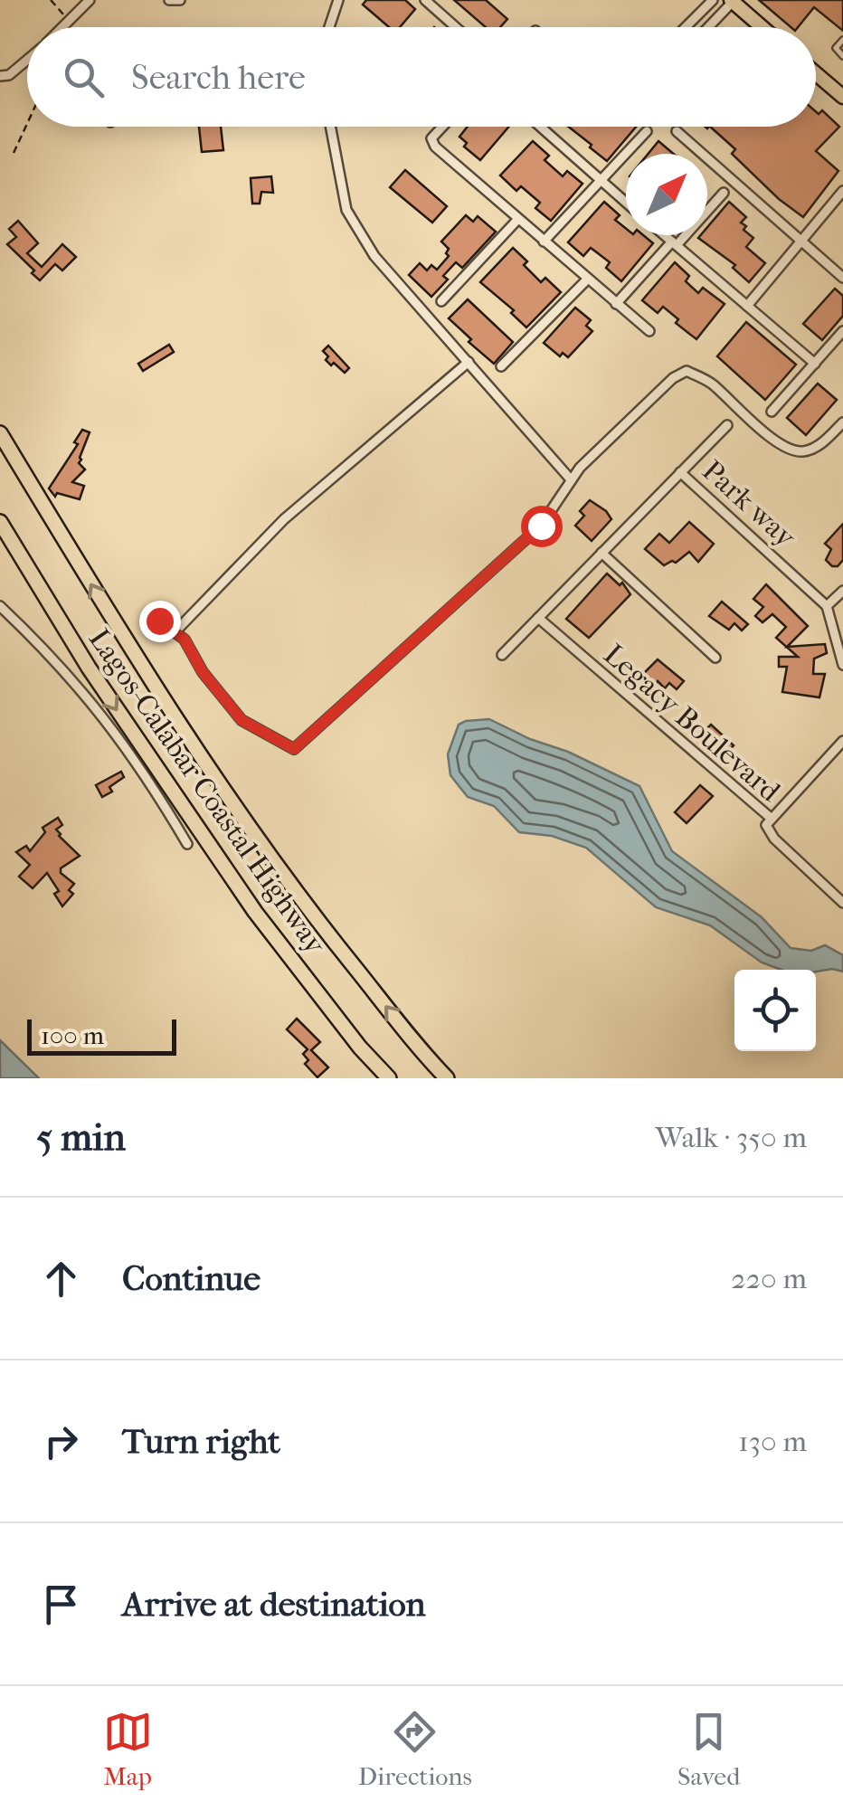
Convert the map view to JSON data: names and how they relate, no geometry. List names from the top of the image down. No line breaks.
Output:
{"streets":{"highway":["Lagos-Calabar Coastal Highway"],"street":["Park way","Legacy Boulevard"]},"scale_bar":"100 m","north":"top right","page":{"search":"Search here","scale":"100 m","heading":["5 min","Walk · 350 m"],"list":[["Continue","220 m"],["Turn right","130 m"],"Arrive at destination"],"nav":["Map","Directions","Saved"]}}
